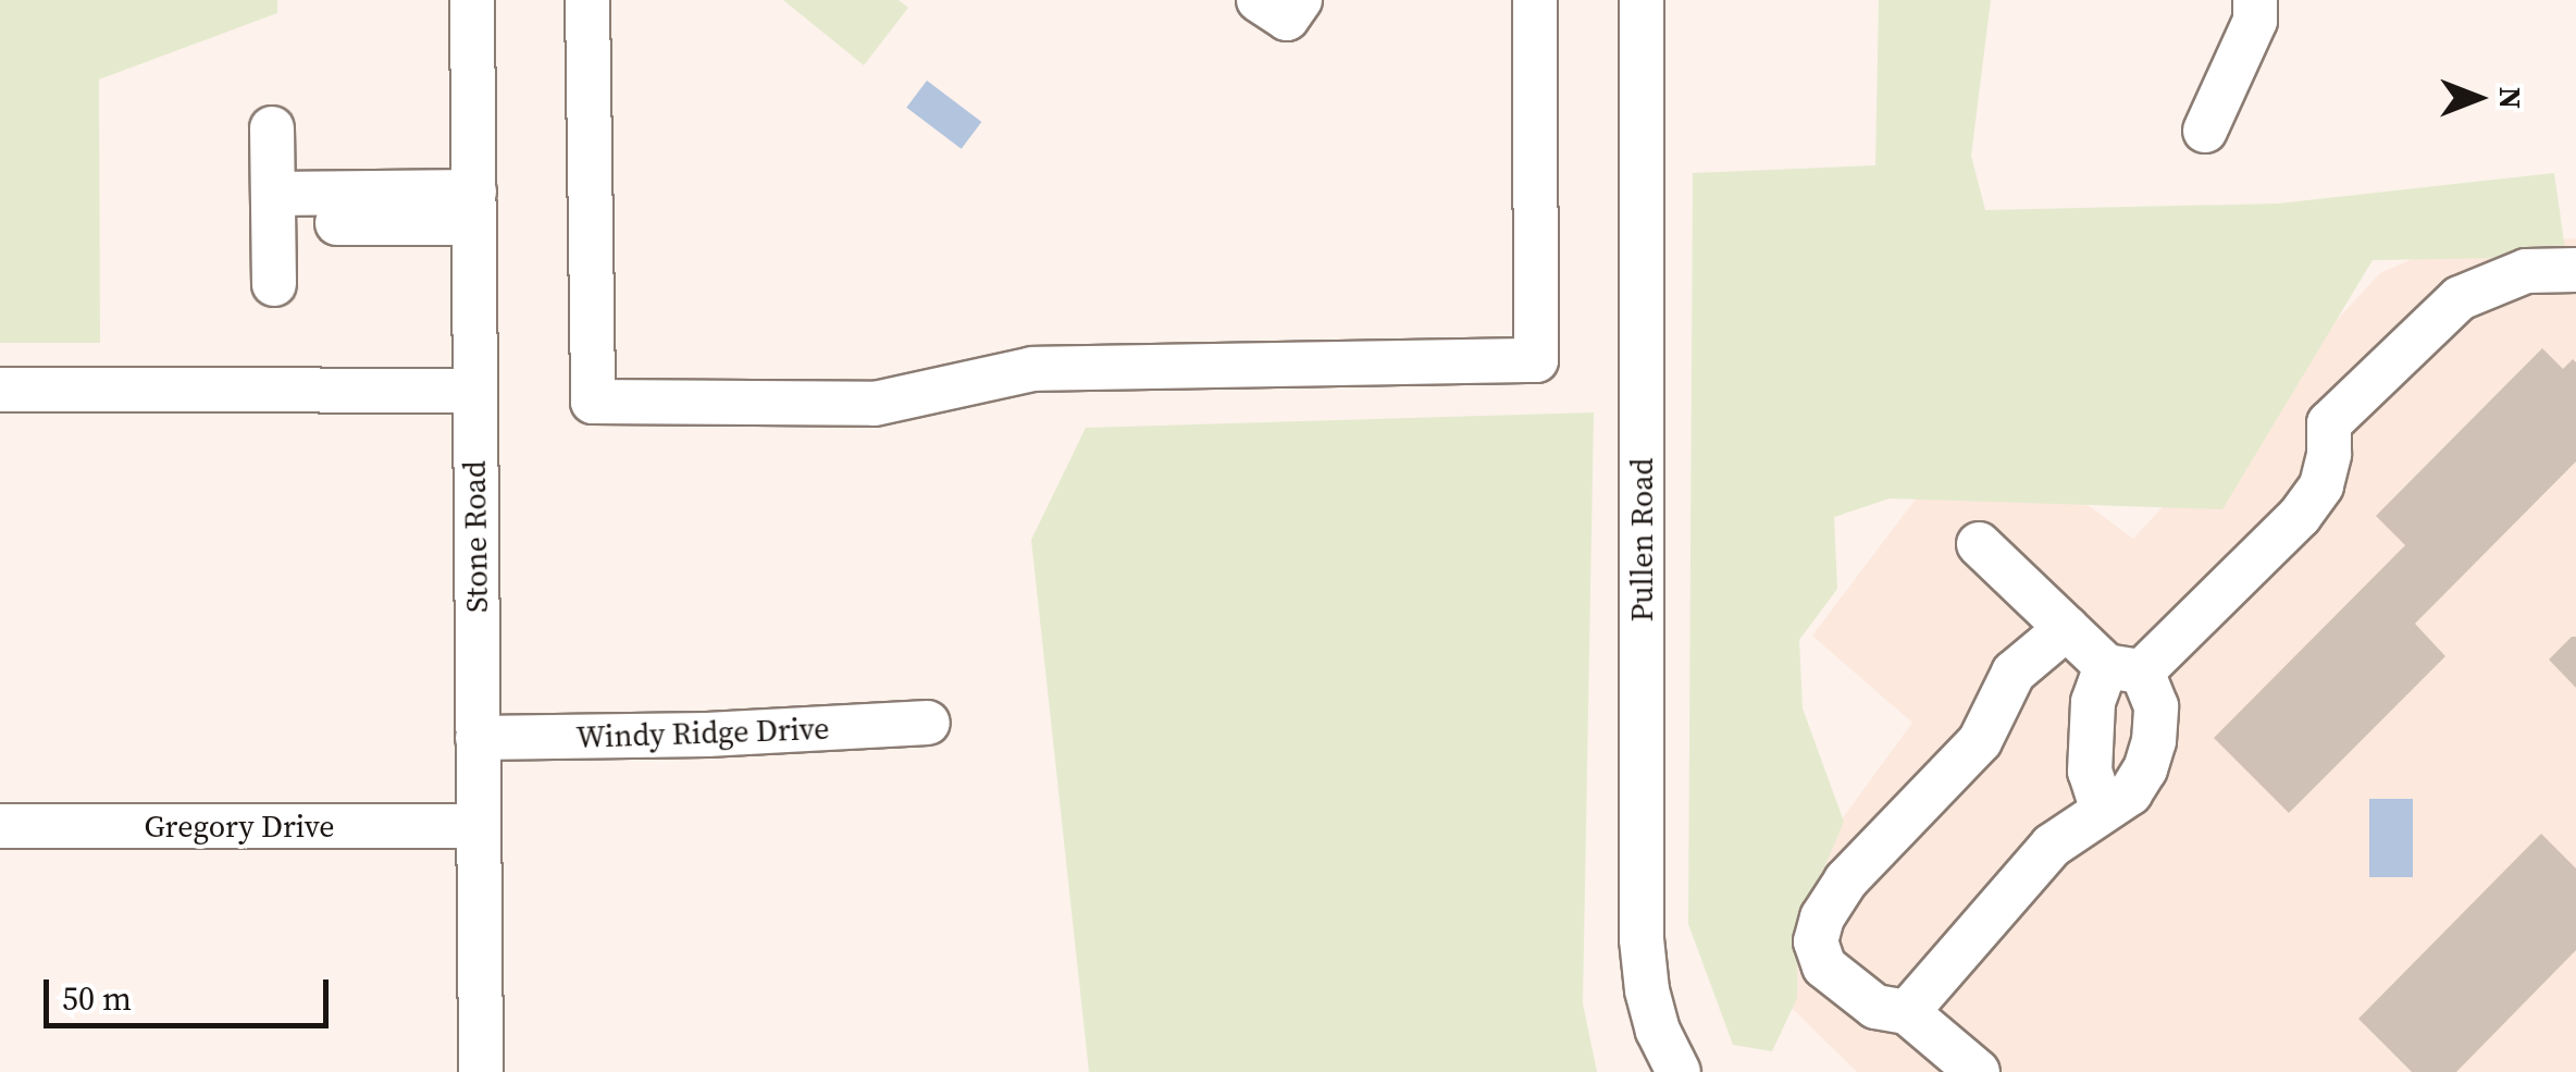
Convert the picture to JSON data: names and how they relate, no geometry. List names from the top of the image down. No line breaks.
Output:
{"streets":{"street":["Stone Road","Pullen Road","Windy Ridge Drive","Gregory Drive"]},"crossings":[["Stone Road","Windy Ridge Drive"],["Stone Road","Gregory Drive"]],"scale_bar":"50 m","north":"right"}
